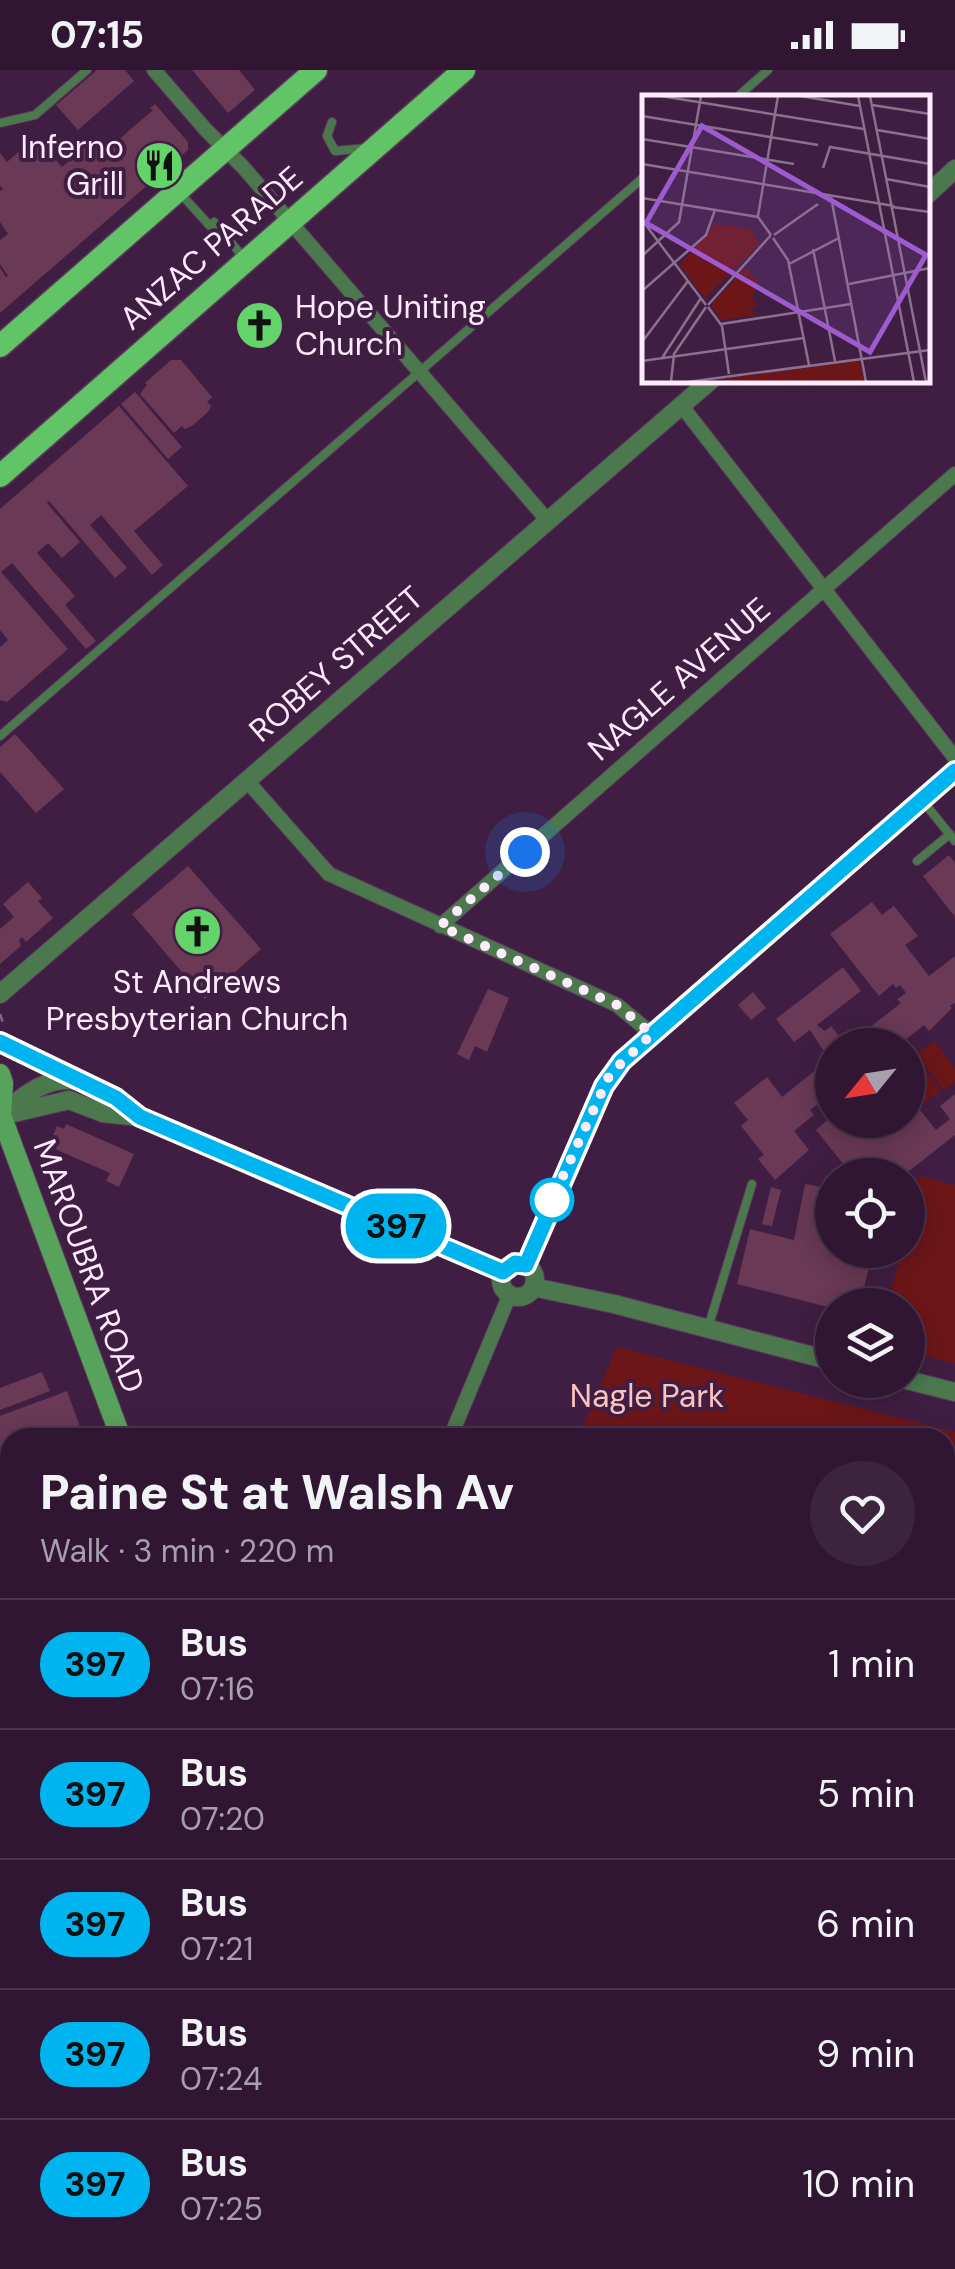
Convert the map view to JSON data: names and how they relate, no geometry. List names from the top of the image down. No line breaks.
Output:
{"streets":{"main road":["ANZAC PARADE","MAROUBRA ROAD"],"street":["ROBEY STREET","NAGLE AVENUE"]},"parks":["Nagle Park"],"places":{"restaurant":["Inferno Grill"],"church":["Hope Uniting Church","St Andrews Presbyterian Church"]},"lines":["bus line 397"],"north":"bottom left","page":{"status":"07:15","on_map":"397","heading":["Paine St at Walsh Av","Walk · 3 min · 220 m"],"list":[{"mark":"397","name":"Bus","note":"07:16","value":"1 min"},{"mark":"397","name":"Bus","note":"07:20","value":"5 min"},{"mark":"397","name":"Bus","note":"07:21","value":"6 min"},{"mark":"397","name":"Bus","note":"07:24","value":"9 min"},{"mark":"397","name":"Bus","note":"07:25","value":"10 min"}]}}
